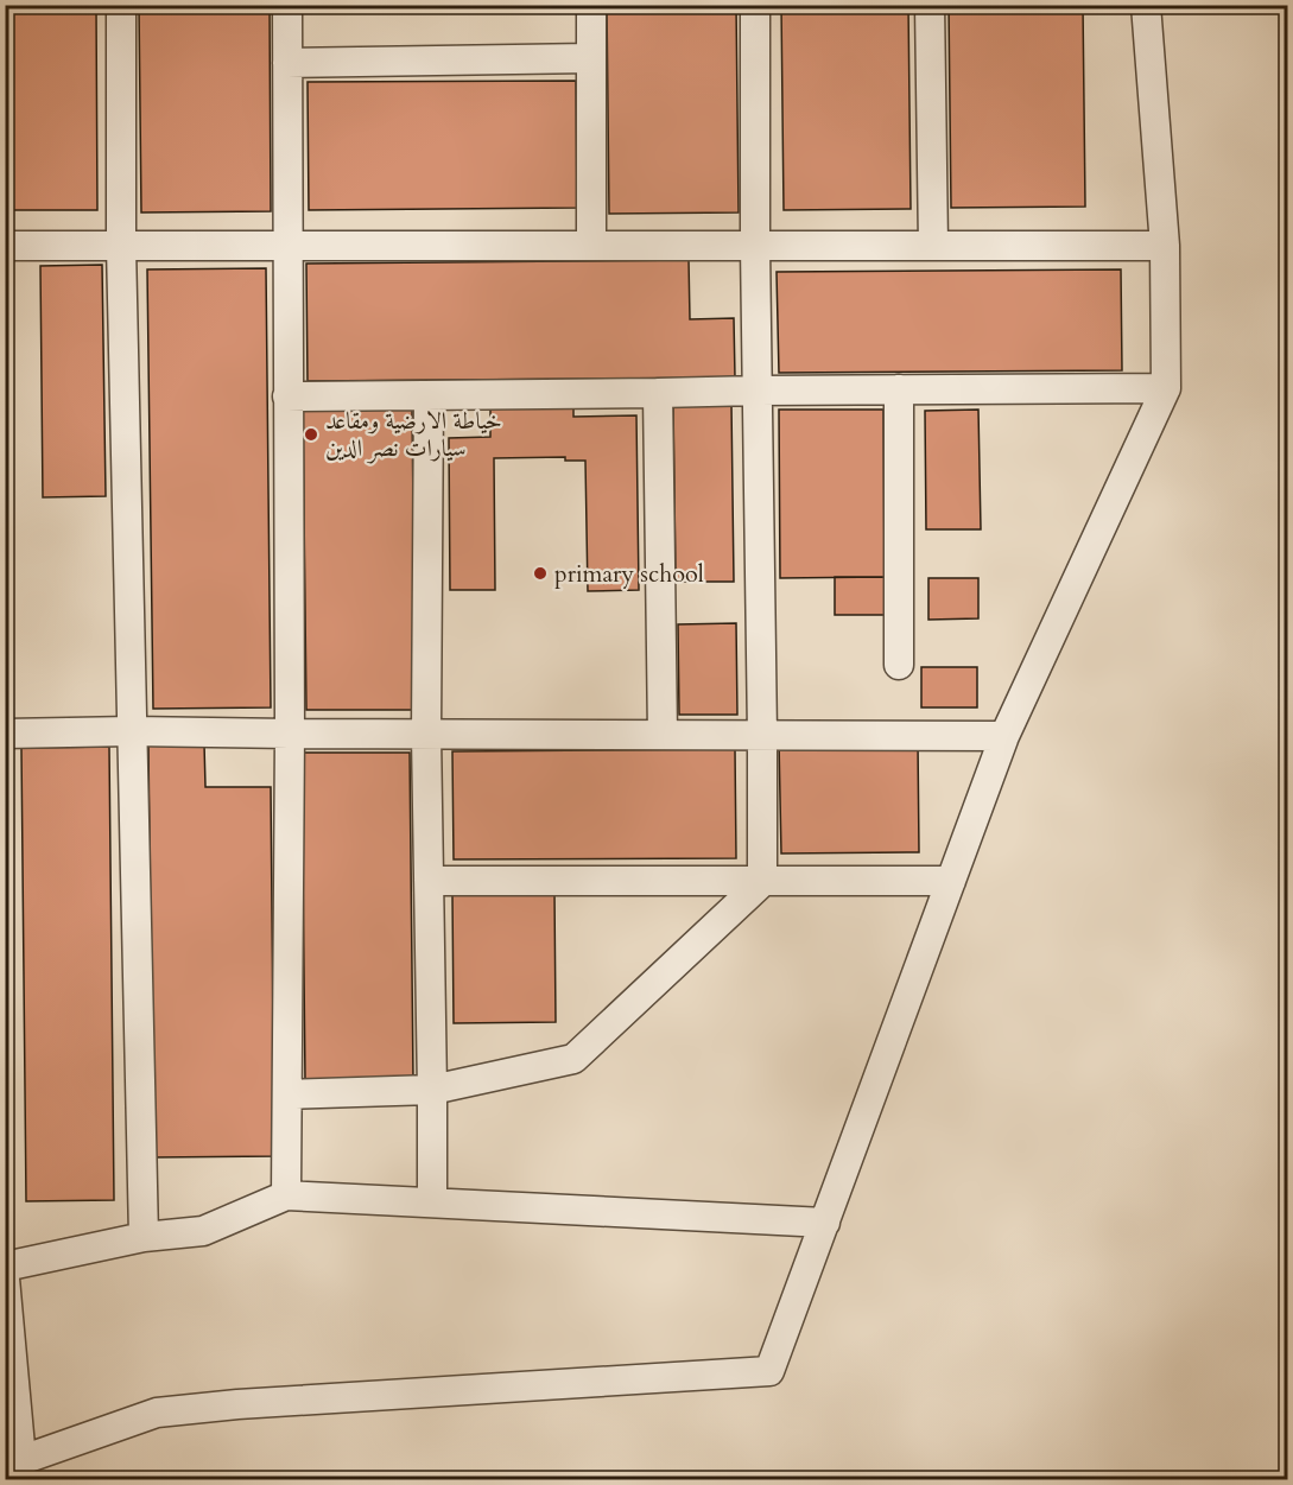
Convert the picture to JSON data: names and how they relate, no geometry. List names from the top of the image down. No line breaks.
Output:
{"places":["خياطة الارضية ومقاعد سيارات نصر الدين","primary school"]}
